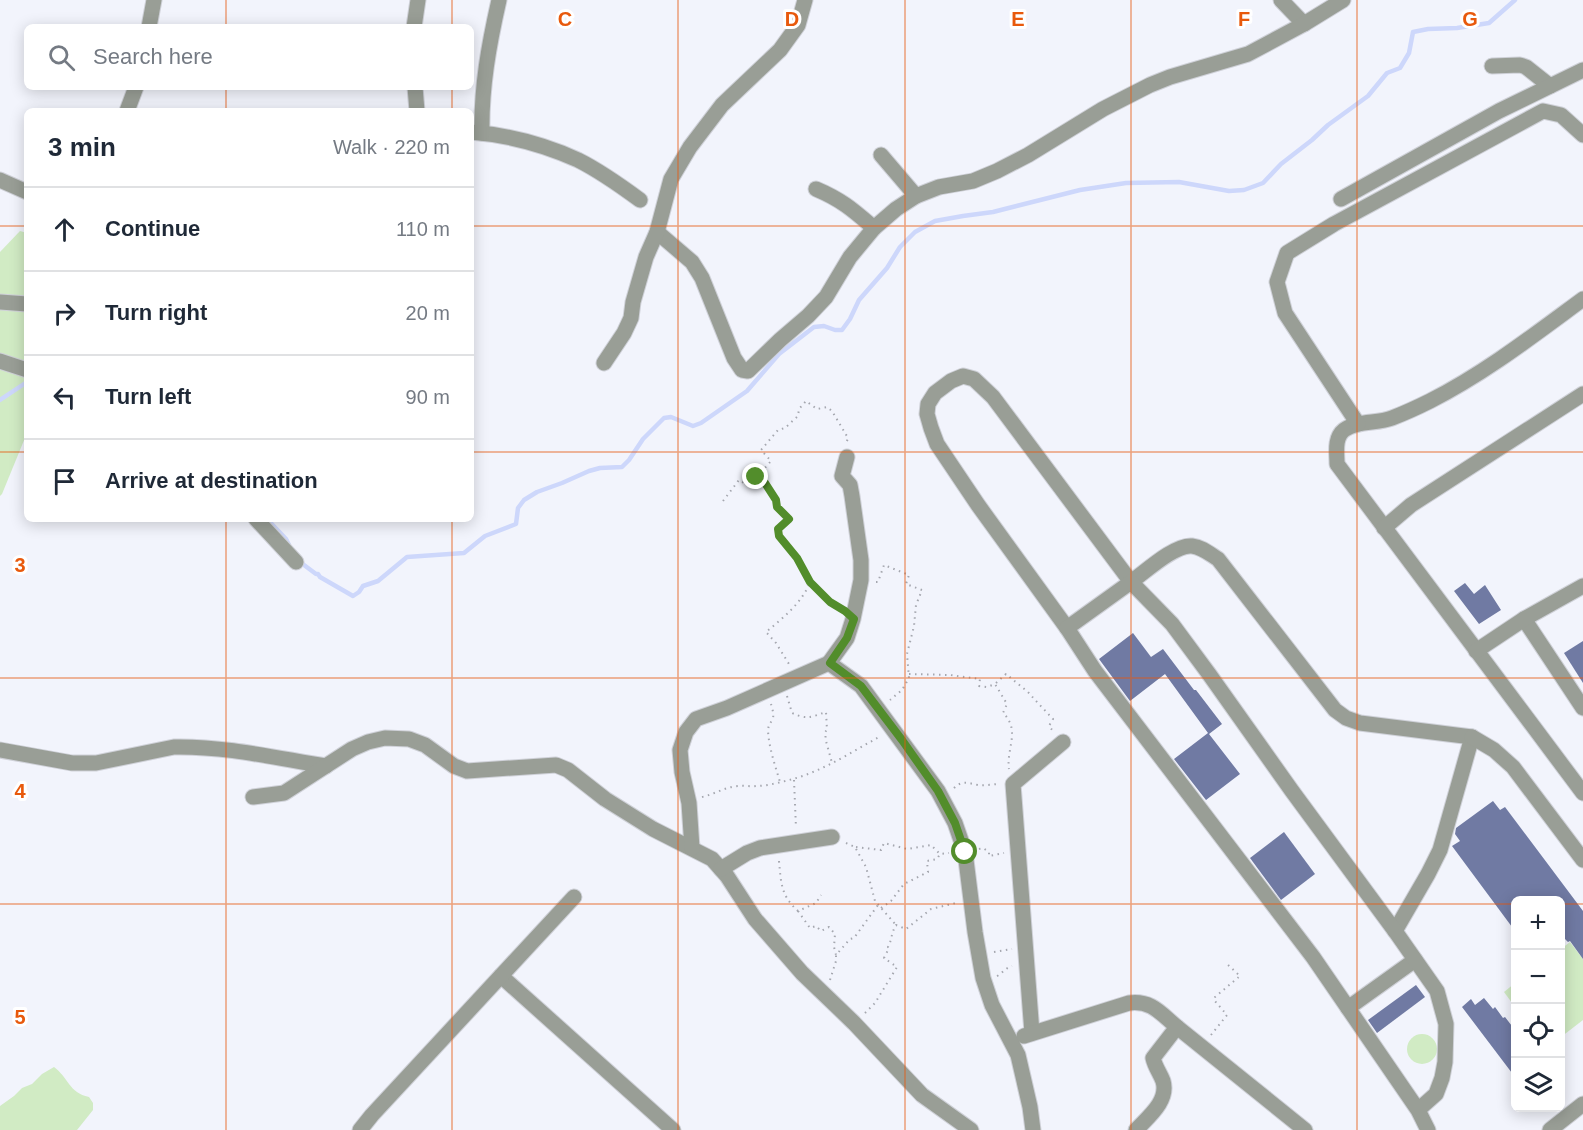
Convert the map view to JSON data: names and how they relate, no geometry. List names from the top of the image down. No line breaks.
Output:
{"page":{"search":"Search here","heading":["3 min","Walk · 220 m"],"list":[["Continue","110 m"],["Turn right","20 m"],["Turn left","90 m"],"Arrive at destination"],"map_buttons":["+","−"]},"grid":{"columns":["C","D","E","F","G"],"rows":["3","4","5"]}}
